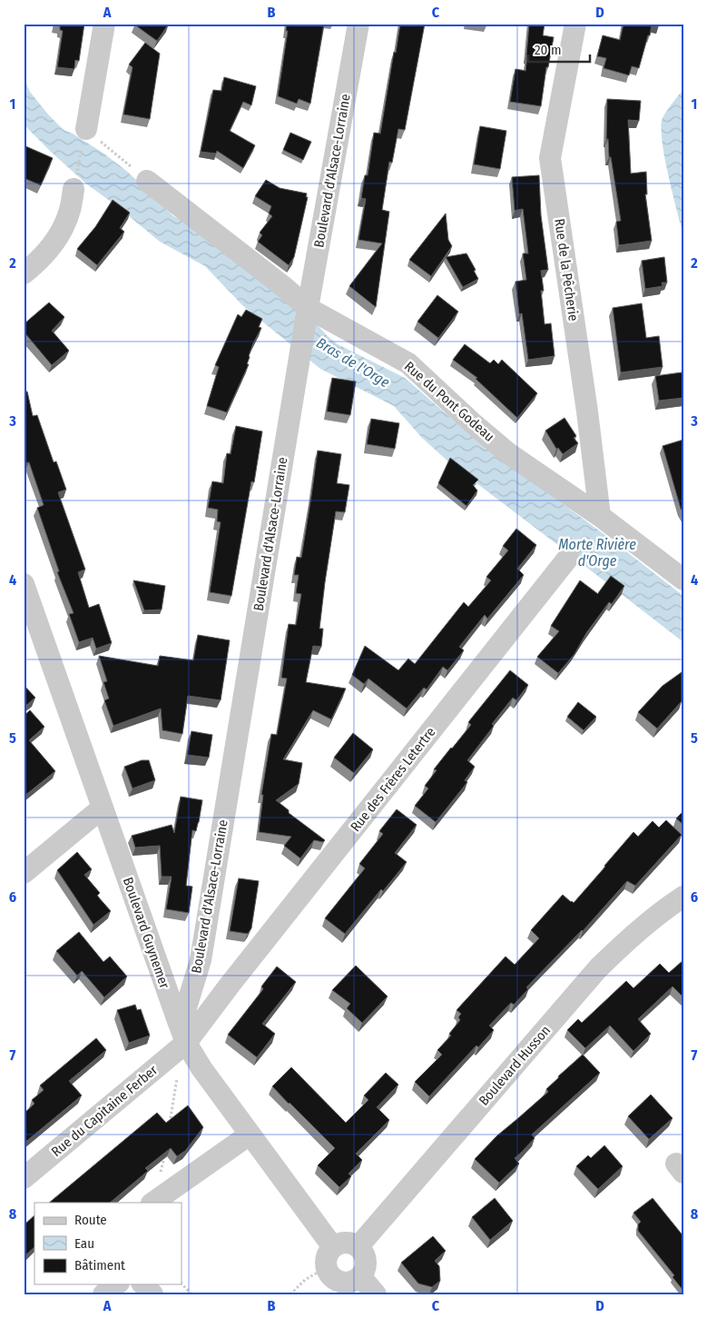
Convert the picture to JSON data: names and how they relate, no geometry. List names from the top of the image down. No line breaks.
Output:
{"streets":{"street":["Boulevard d'Alsace-Lorraine","Rue de la Pêcherie","Rue du Pont Godeau","Rue des Frères Letertre","Boulevard Guynemer","Boulevard Husson","Rue du Capitaine Ferber"]},"crossings":[["Boulevard d'Alsace-Lorraine","Rue du Pont Godeau"],["Boulevard d'Alsace-Lorraine","Rue des Frères Letertre"],["Boulevard d'Alsace-Lorraine","Boulevard Guynemer"],["Boulevard d'Alsace-Lorraine","Rue du Capitaine Ferber"],["Rue de la Pêcherie","Rue du Pont Godeau"],["Rue des Frères Letertre","Boulevard Guynemer"],["Rue des Frères Letertre","Rue du Capitaine Ferber"],["Boulevard Guynemer","Boulevard Husson"],["Boulevard Guynemer","Rue du Capitaine Ferber"]],"water":["Bras de l'Orge","Morte Rivière d'Orge"],"legend":["Route","Eau","Bâtiment"],"scale_bar":"20 m","grid":{"columns":["A","B","C","D"],"rows":["1","2","3","4","5","6","7","8"]}}
